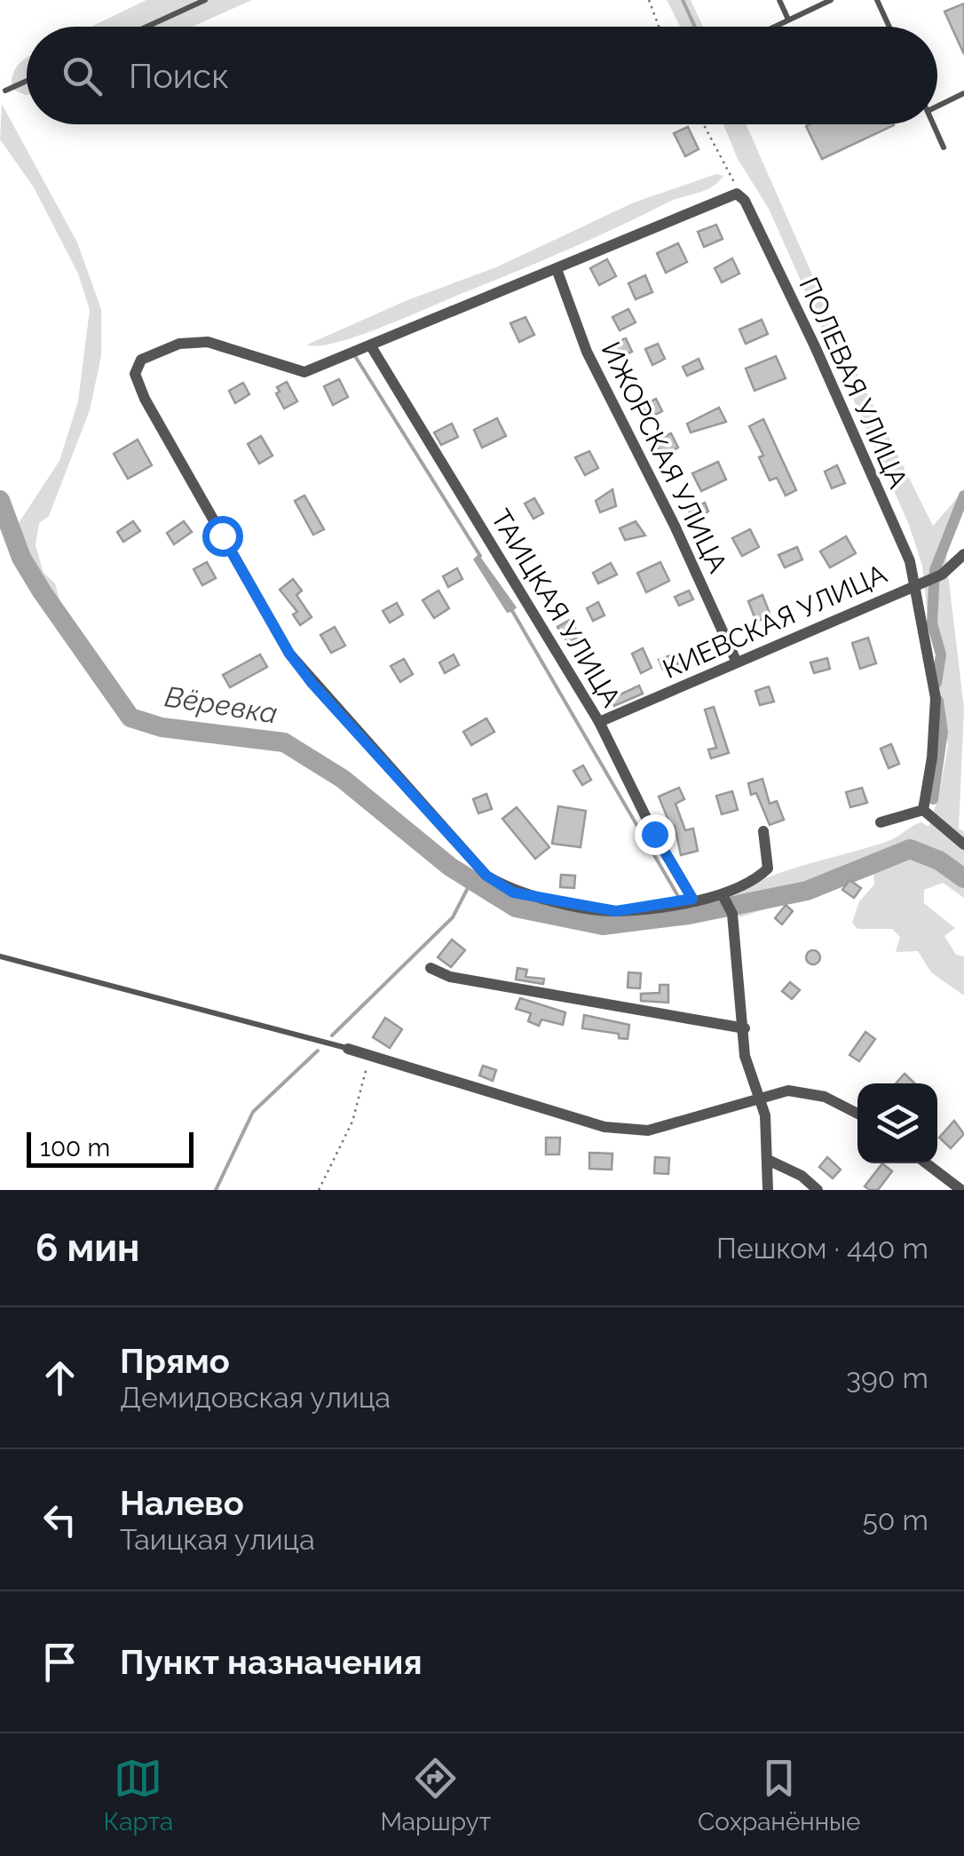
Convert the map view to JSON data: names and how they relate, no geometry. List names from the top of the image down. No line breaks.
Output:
{"streets":{"street":["ПОЛЕВАЯ УЛИЦА","ИЖОРСКАЯ УЛИЦА","ТАИЦКАЯ УЛИЦА","КИЕВСКАЯ УЛИЦА"]},"crossings":[["ПОЛЕВАЯ УЛИЦА","КИЕВСКАЯ УЛИЦА"],["ИЖОРСКАЯ УЛИЦА","КИЕВСКАЯ УЛИЦА"],["ТАИЦКАЯ УЛИЦА","КИЕВСКАЯ УЛИЦА"]],"water":["Вёревка"],"scale_bar":"100 m","page":{"search":"Поиск","scale":"100 m","heading":["6 мин","Пешком · 440 m"],"list":[["Прямо","Демидовская улица","390 m"],["Налево","Таицкая улица","50 m"],"Пункт назначения"],"nav":["Карта","Маршрут","Сохранённые"]}}
